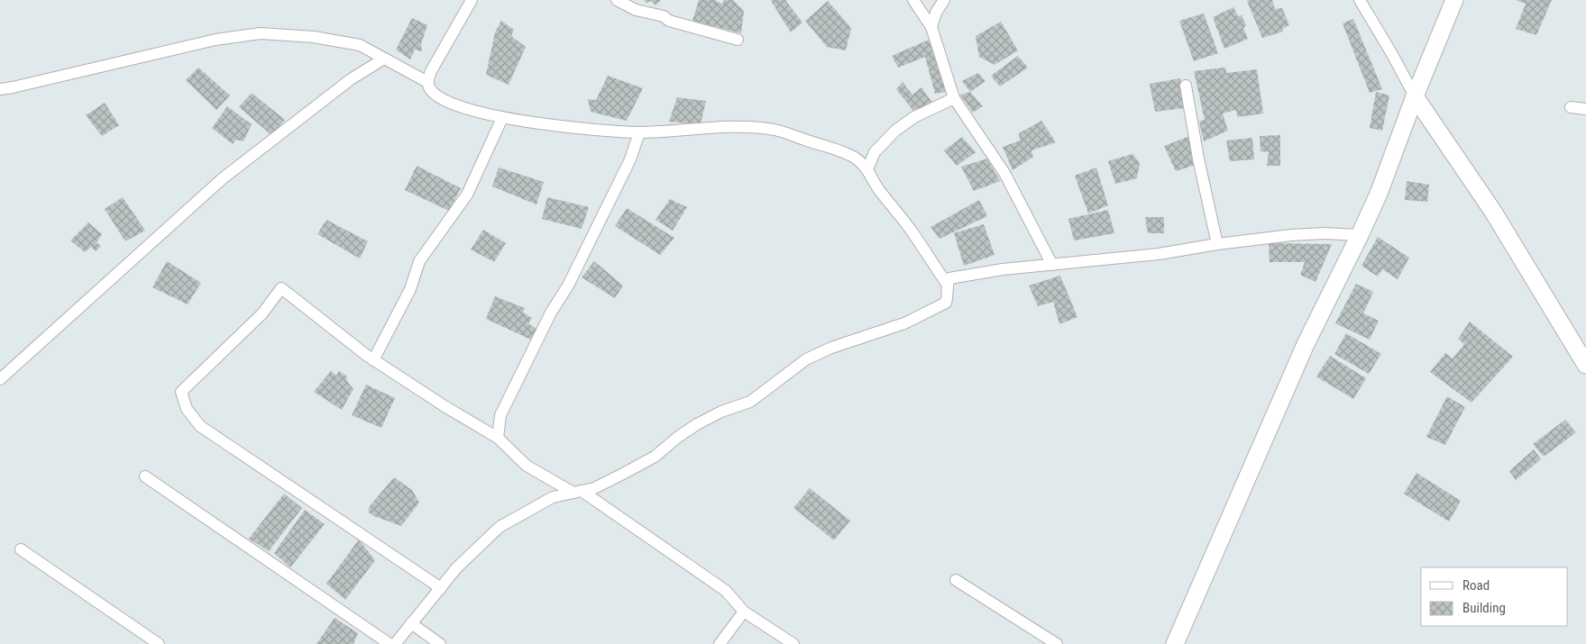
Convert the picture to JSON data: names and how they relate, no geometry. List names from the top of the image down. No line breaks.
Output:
{"legend":["Road","Building"]}
